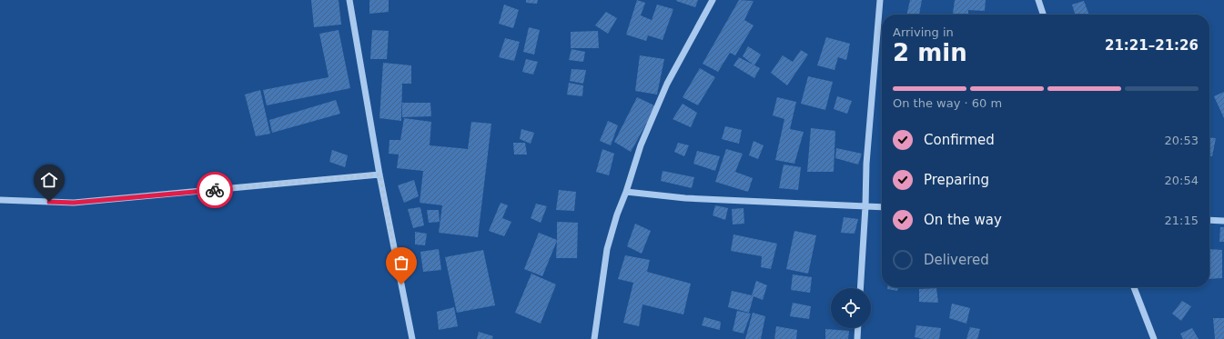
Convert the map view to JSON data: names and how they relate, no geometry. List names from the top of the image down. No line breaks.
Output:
{"page":{"heading":["2 min","Arriving in","21:21–21:26"],"bar":"On the way · 60 m","list":[["Confirmed","20:53"],["Preparing","20:54"],["On the way","21:15"],"Delivered"]}}
